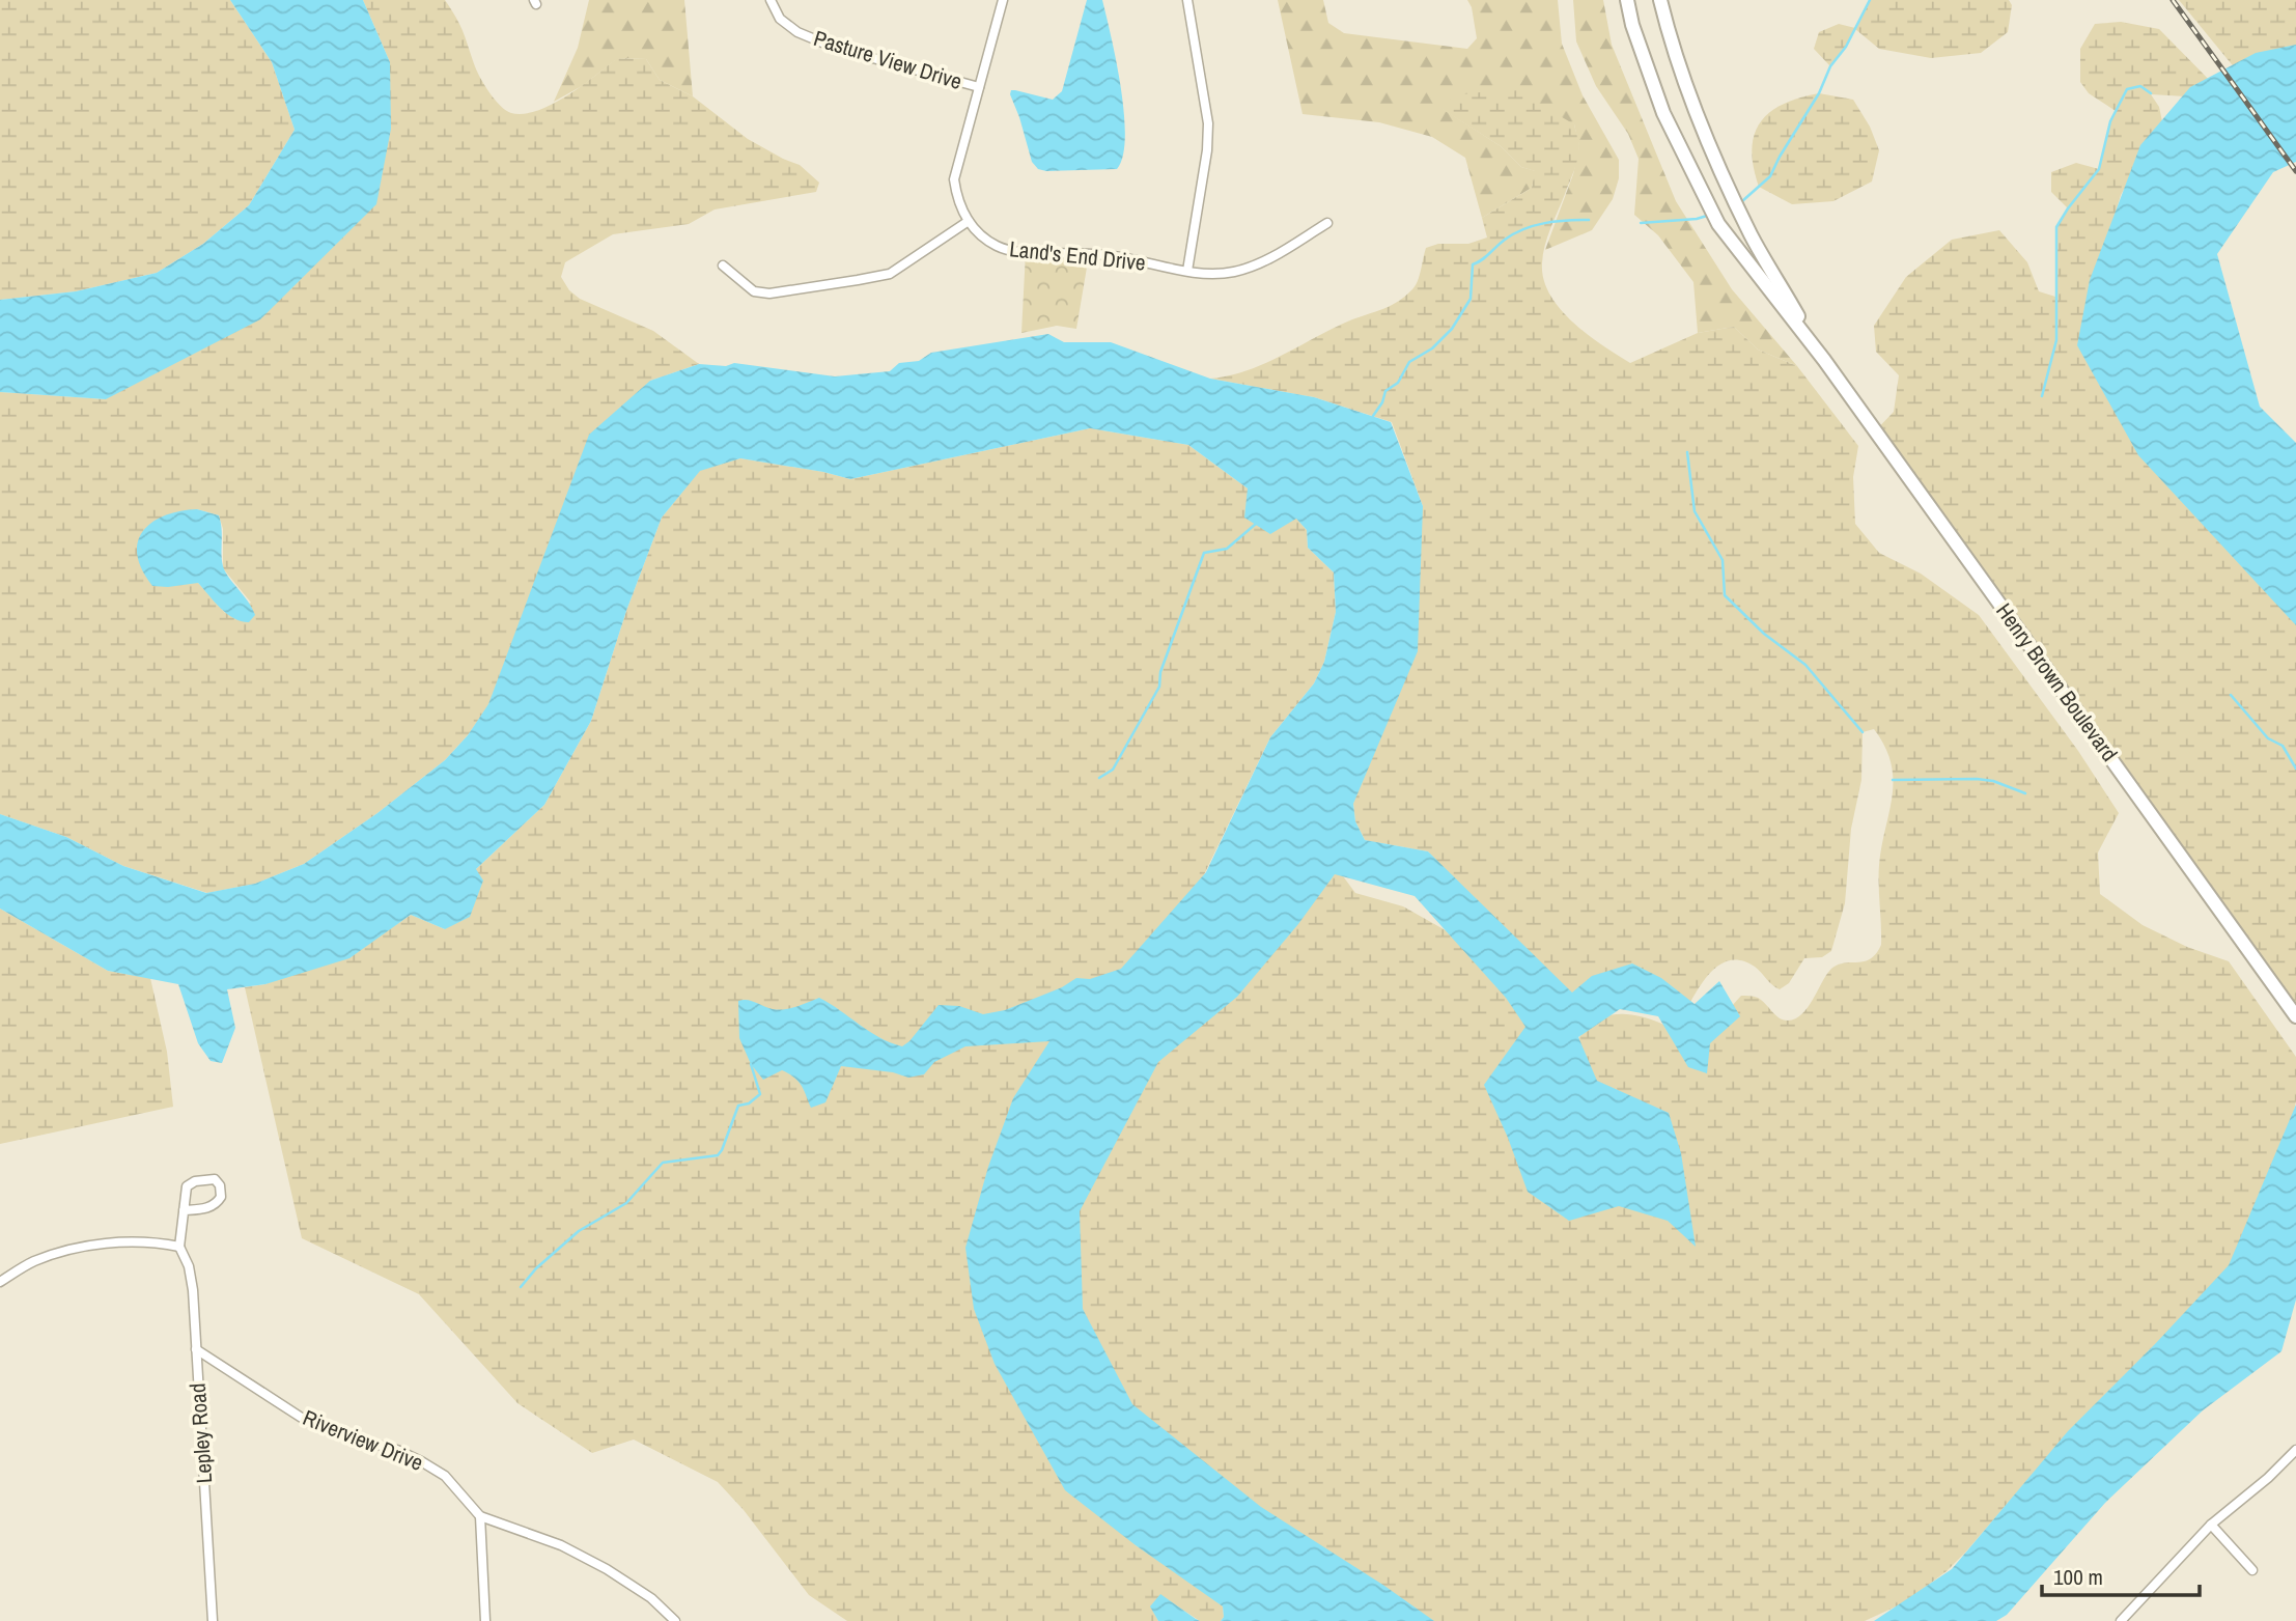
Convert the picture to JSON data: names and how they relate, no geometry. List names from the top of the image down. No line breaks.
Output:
{"streets":{"main road":["Henry Brown Boulevard"],"street":["Pasture View Drive","Land's End Drive","Lepley Road","Riverview Drive"]},"crossings":[["Pasture View Drive","Land's End Drive"],["Lepley Road","Riverview Drive"]],"scale_bar":"100 m"}
